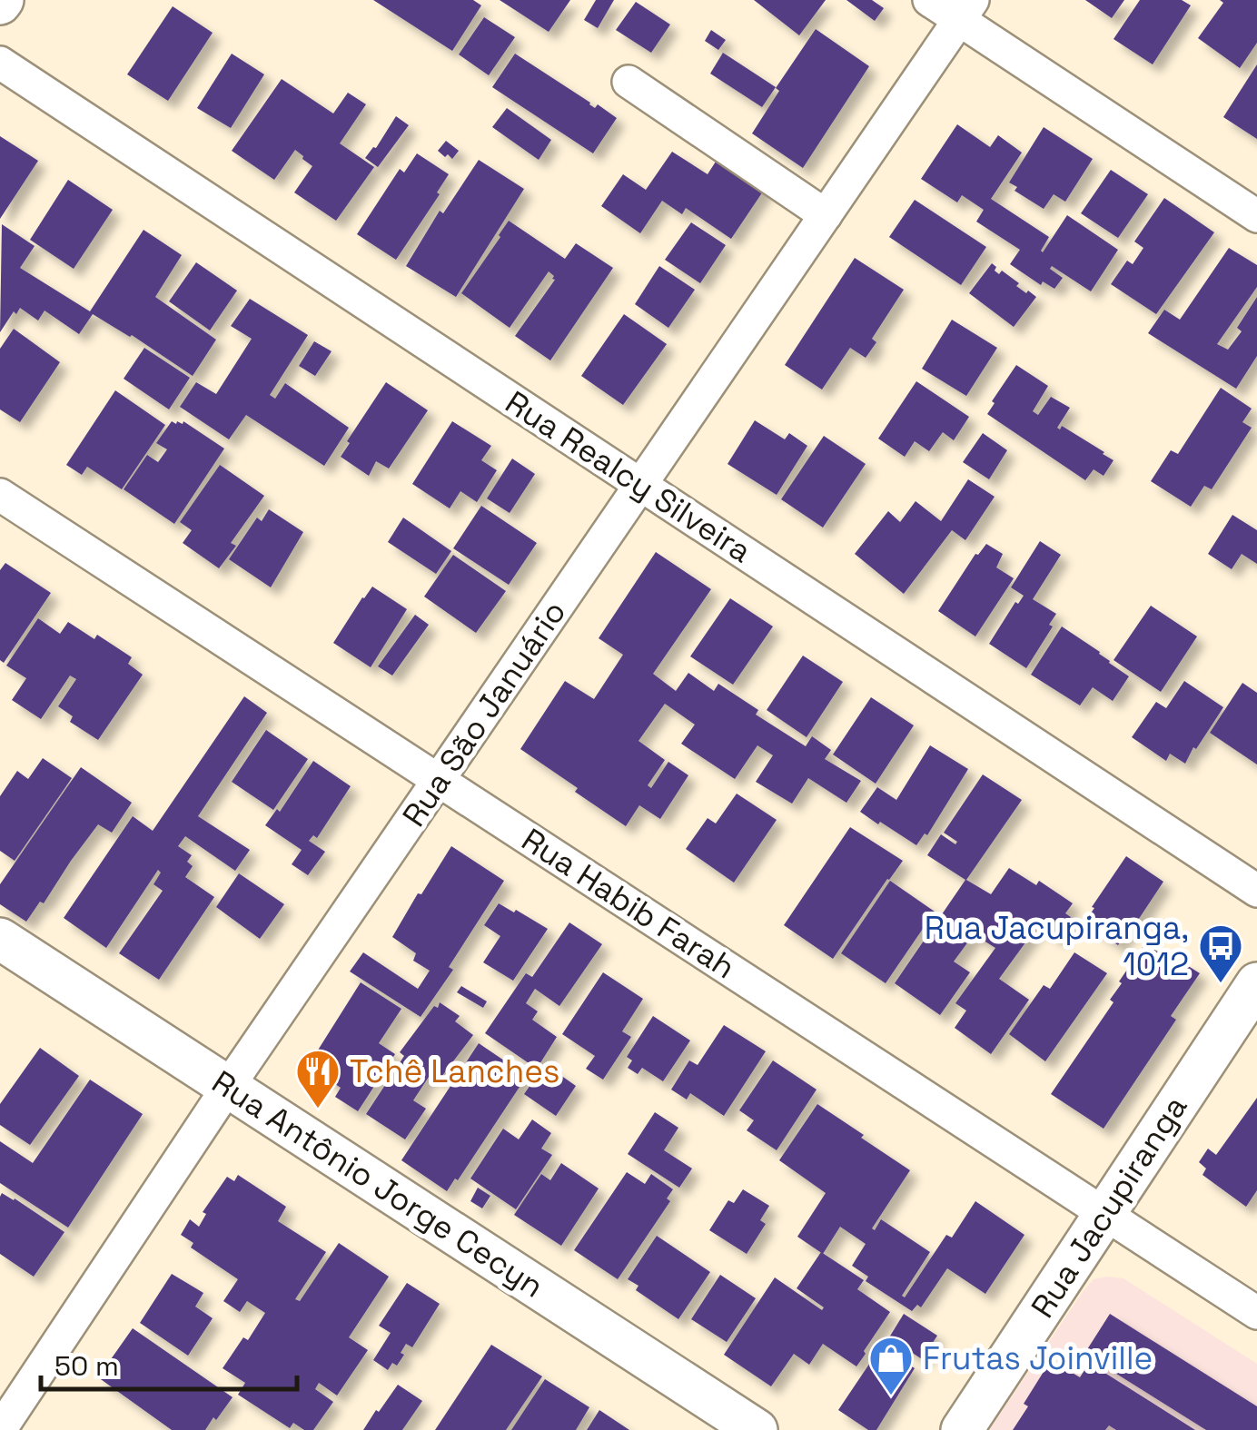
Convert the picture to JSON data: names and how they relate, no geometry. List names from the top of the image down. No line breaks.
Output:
{"streets":{"street":["Rua Realcy Silveira","Rua São Januário","Rua Habib Farah","Rua Antônio Jorge Cecyn","Rua Jacupiranga"]},"crossings":[["Rua Realcy Silveira","Rua São Januário"],["Rua São Januário","Rua Habib Farah"],["Rua São Januário","Rua Antônio Jorge Cecyn"],["Rua Habib Farah","Rua Jacupiranga"]],"places":{"bus stop":["Rua Jacupiranga, 1012"],"restaurant":["Tchê Lanches"],"shop":["Frutas Joinville"]},"scale_bar":"50 m"}
